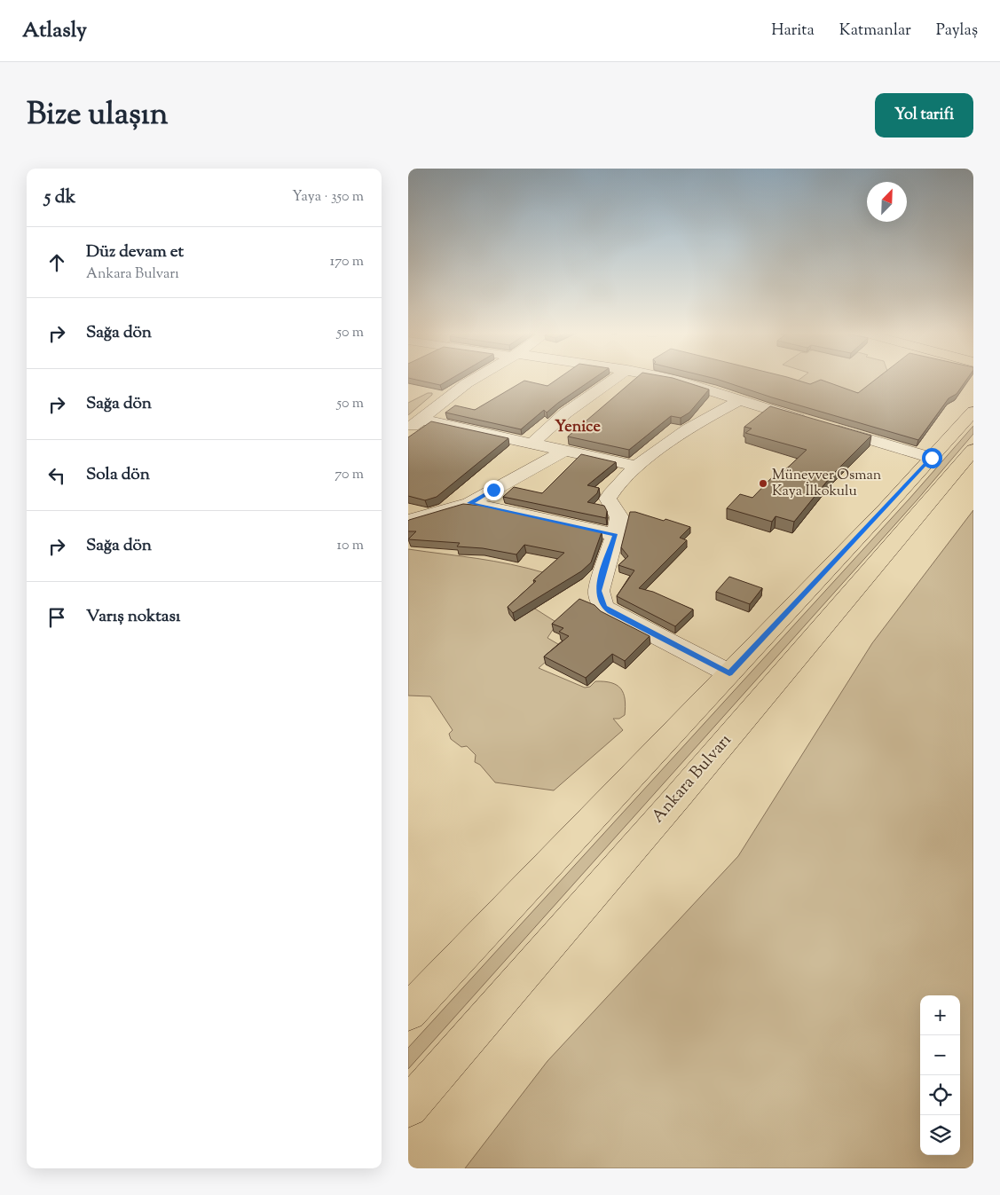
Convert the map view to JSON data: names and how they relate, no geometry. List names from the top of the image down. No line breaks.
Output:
{"streets":{"main road":["Ankara Bulvarı"]},"districts":["Yenice"],"places":["Münevver Osman Kaya İlkokulu"],"north":"top right","page":{"header":"Atlasly","nav":["Harita","Katmanlar","Paylaş"],"title":"Bize ulaşın","buttons":"Yol tarifi","heading":["5 dk","Yaya · 350 m"],"list":[["Düz devam et","Ankara Bulvarı","170 m"],["Sağa dön","50 m"],["Sağa dön","50 m"],["Sola dön","70 m"],["Sağa dön","10 m"],"Varış noktası"],"map_buttons":["+","−"]}}
